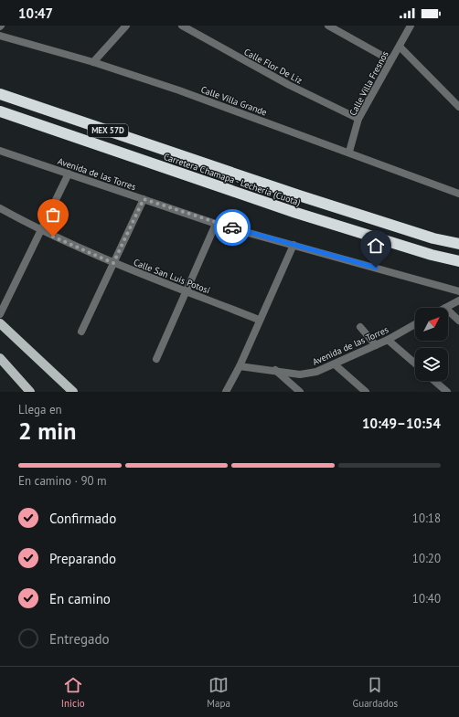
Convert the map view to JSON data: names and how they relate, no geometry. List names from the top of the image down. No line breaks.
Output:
{"streets":{"highway":["MEX 57D","Carretera Chamapa - Lechería (Cuota)"],"street":["Calle Flor De Liz","Calle Villa Fresnos","Calle Villa Grande","Avenida de las Torres","Calle San Luis Potosí"]},"crossings":[["Calle Flor De Liz","Calle Villa Fresnos"],["Calle Villa Fresnos","Calle Villa Grande"]],"north":"top right","page":{"status":"10:47","heading":["2 min","Llega en","10:49–10:54"],"bar":"En camino · 90 m","list":[["Confirmado","10:18"],["Preparando","10:20"],["En camino","10:40"],"Entregado"],"tabs":["Inicio","Mapa","Guardados"]}}
